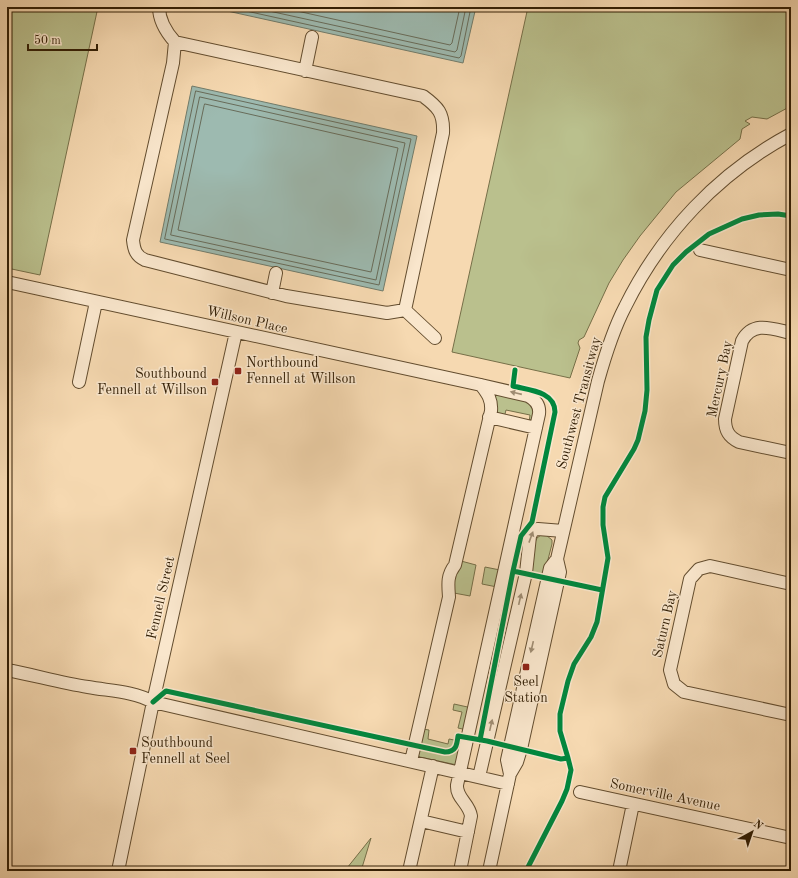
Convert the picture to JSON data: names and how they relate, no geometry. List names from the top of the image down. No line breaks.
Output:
{"streets":{"street":["Willson Place","Mercury Bay","Southwest Transitway","Fennell Street","Saturn Bay","Somerville Avenue"]},"crossings":[["Willson Place","Fennell Street"]],"places":{"transit":["Northbound Fennell at Willson","Southbound Fennell at Willson","Seel Station","Southbound Fennell at Seel"]},"scale_bar":"50 m","north":"top right"}
